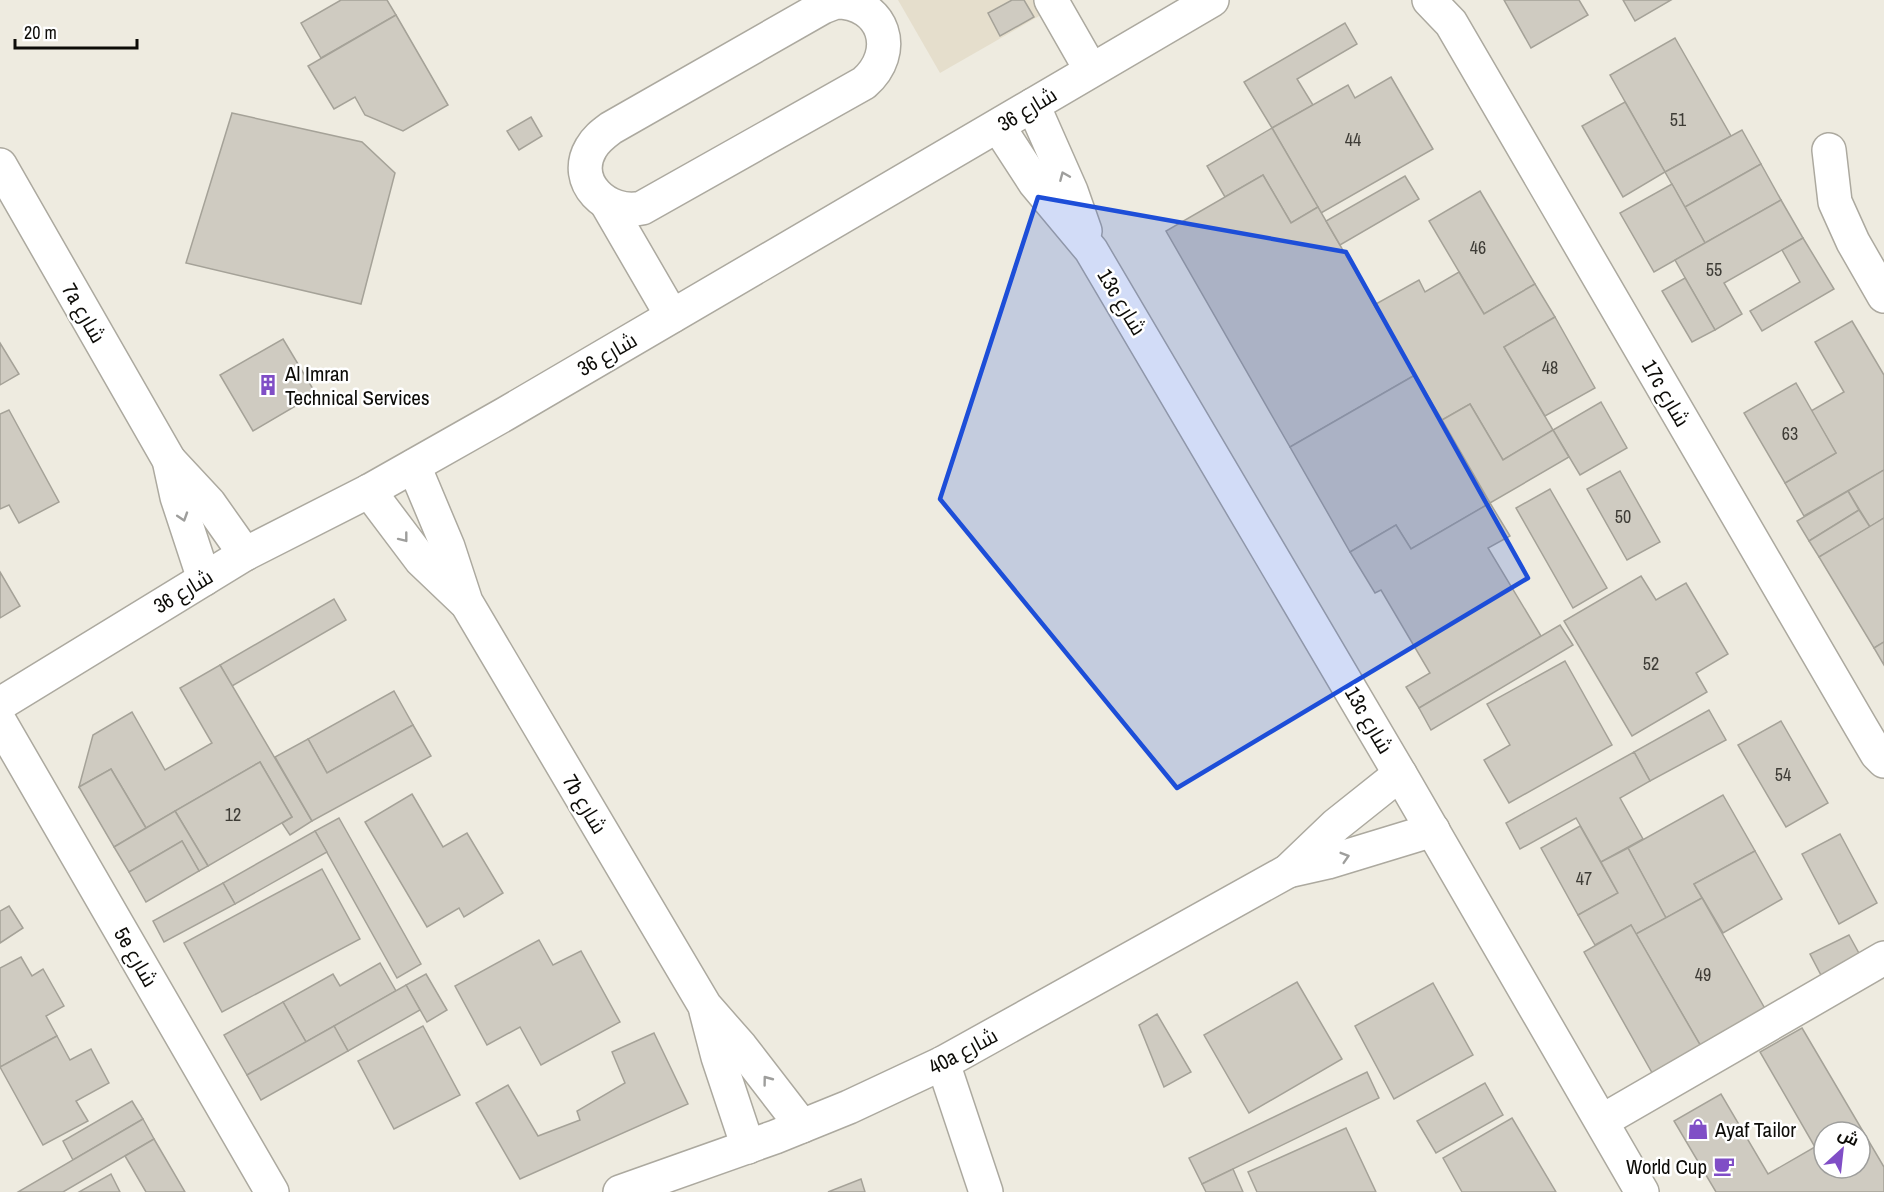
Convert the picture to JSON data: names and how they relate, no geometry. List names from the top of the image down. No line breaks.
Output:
{"streets":{"street":["شارع 36","13c شارع","7a شارع","17c شارع","7b شارع","5e شارع","40a شارع"]},"crossings":[["شارع 36","13c شارع"],["شارع 36","7a شارع"],["شارع 36","7b شارع"],["13c شارع","40a شارع"],["7b شارع","40a شارع"]],"places":{"building":["Al Imran Technical Services"],"shop":["Ayaf Tailor"],"cafe":["World Cup"]},"house_numbers":["51","44","46","55","48","63","50","52","54","12","47","49"],"scale_bar":"20 m","north":"top right"}
